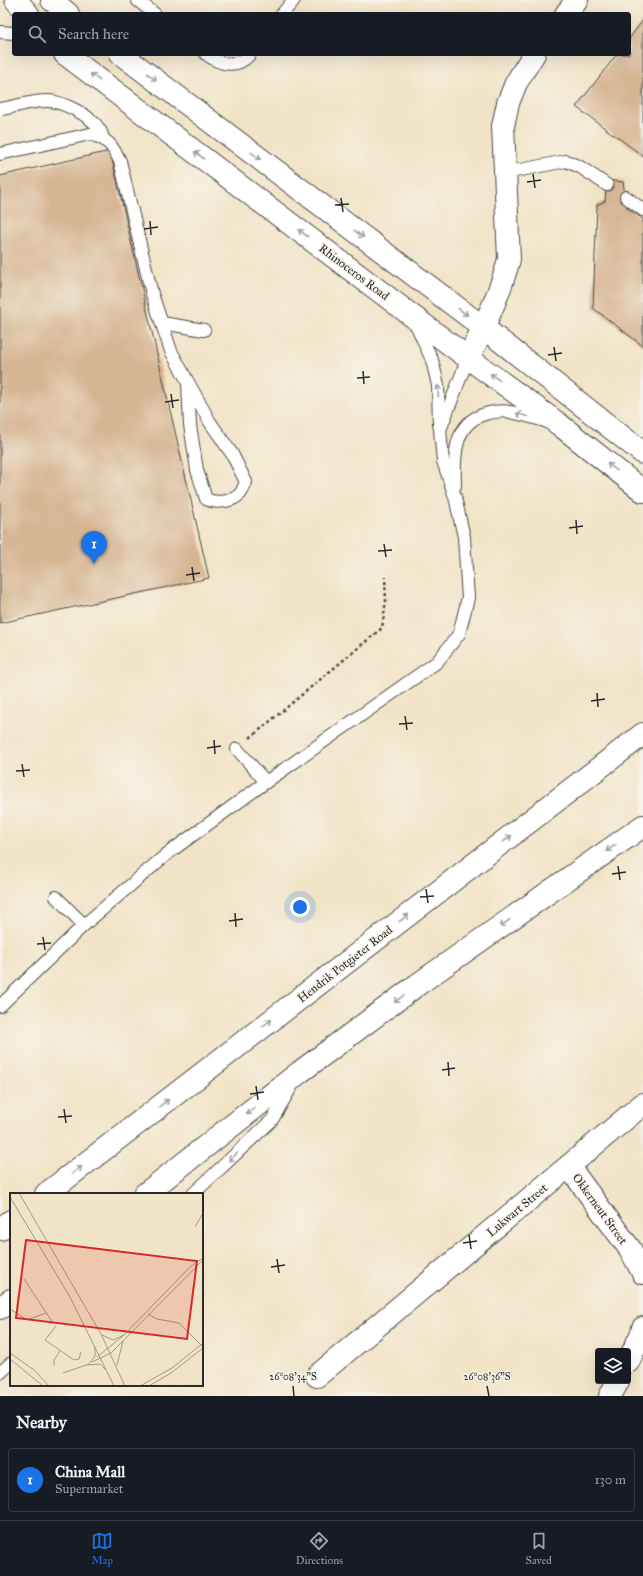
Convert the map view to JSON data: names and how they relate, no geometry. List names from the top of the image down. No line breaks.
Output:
{"streets":{"street":["Rhinoceros Road","Hendrik Potgieter Road","Okkerneut Street","Lukwart Street"]},"crossings":[["Okkerneut Street","Lukwart Street"]],"page":{"search":"Search here","pins":"1","heading":"Nearby","list":[{"mark":"1","name":"China Mall","note":"Supermarket","value":"130 m"}],"nav":["Map","Directions","Saved"]},"coordinates":["26°08'34\"S","26°08'36\"S"]}
